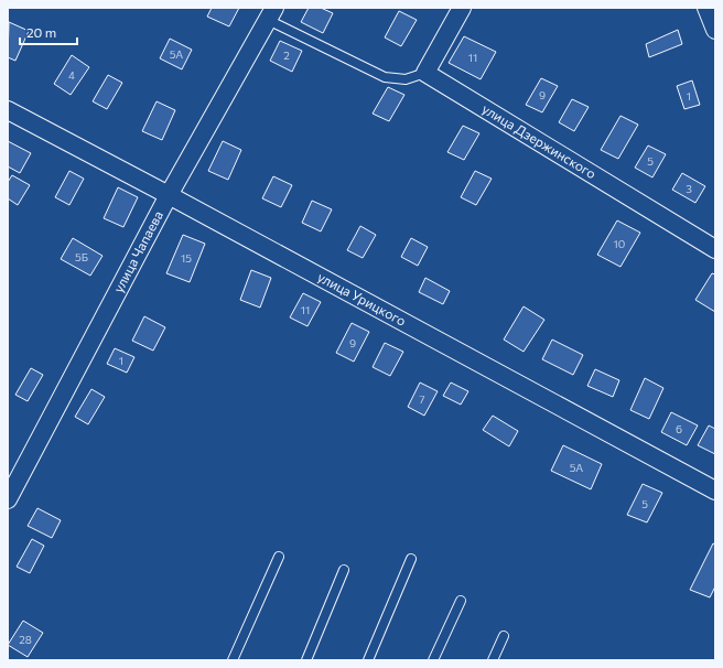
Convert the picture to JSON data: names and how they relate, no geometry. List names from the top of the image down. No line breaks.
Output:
{"streets":{"street":["улица Дзержинского","улица Чапаева","улица Урицкого"]},"crossings":[["улица Чапаева","улица Урицкого"]],"house_numbers":["5А","2","11","4","9","1","5","3","10","5Б","15","11","9","1","7","6","5А","5","28"],"scale_bar":"20 m"}
